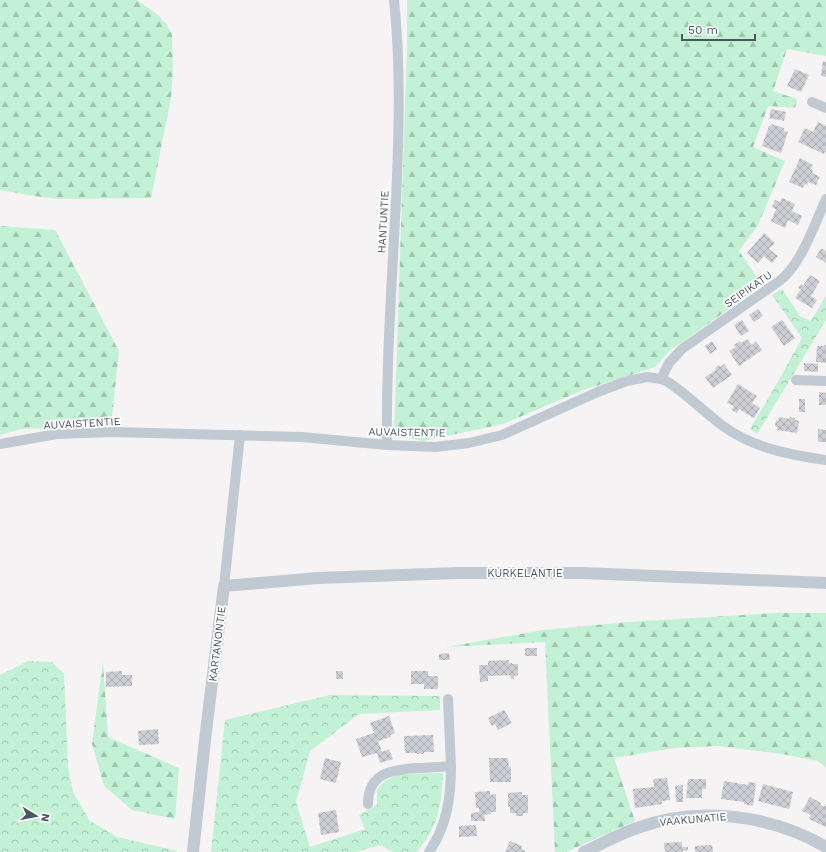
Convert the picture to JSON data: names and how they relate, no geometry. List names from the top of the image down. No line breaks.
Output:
{"streets":{"street":["HANTUNTIE","SEIPIKATU","AUVAISTENTIE","KURKELANTIE","KARTANONTIE","VAAKUNATIE"]},"crossings":[["HANTUNTIE","AUVAISTENTIE"],["SEIPIKATU","AUVAISTENTIE"],["AUVAISTENTIE","KARTANONTIE"],["KURKELANTIE","KARTANONTIE"]],"scale_bar":"50 m","north":"right"}
